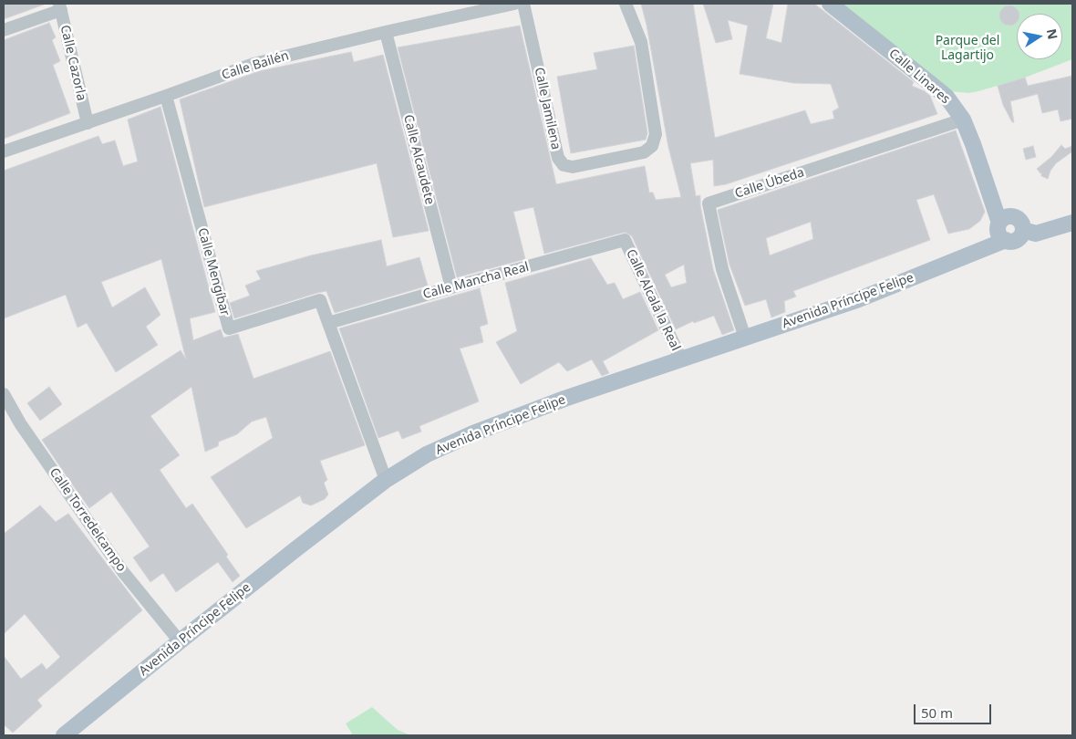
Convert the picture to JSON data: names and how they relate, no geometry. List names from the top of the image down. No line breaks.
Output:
{"streets":{"main road":["Calle Linares","Avenida Príncipe Felipe"],"street":["Calle Cazorla","Calle Bailén","Calle Jamilena","Calle Alcaudete","Calle Úbeda","Calle Mengíbar","Calle Mancha Real","Calle Alcalá la Real","Calle Torredelcampo"]},"crossings":[["Calle Cazorla","Calle Bailén"],["Calle Bailén","Calle Alcaudete"],["Calle Bailén","Calle Mengíbar"],["Calle Linares","Calle Úbeda"],["Calle Linares","Avenida Príncipe Felipe"],["Calle Alcaudete","Calle Mancha Real"],["Calle Úbeda","Avenida Príncipe Felipe"],["Calle Mengíbar","Calle Mancha Real"],["Calle Mengíbar","Avenida Príncipe Felipe"],["Calle Mancha Real","Calle Alcalá la Real"],["Calle Alcalá la Real","Avenida Príncipe Felipe"],["Avenida Príncipe Felipe","Calle Torredelcampo"]],"parks":["Parque del Lagartijo"],"scale_bar":"50 m","north":"right"}
